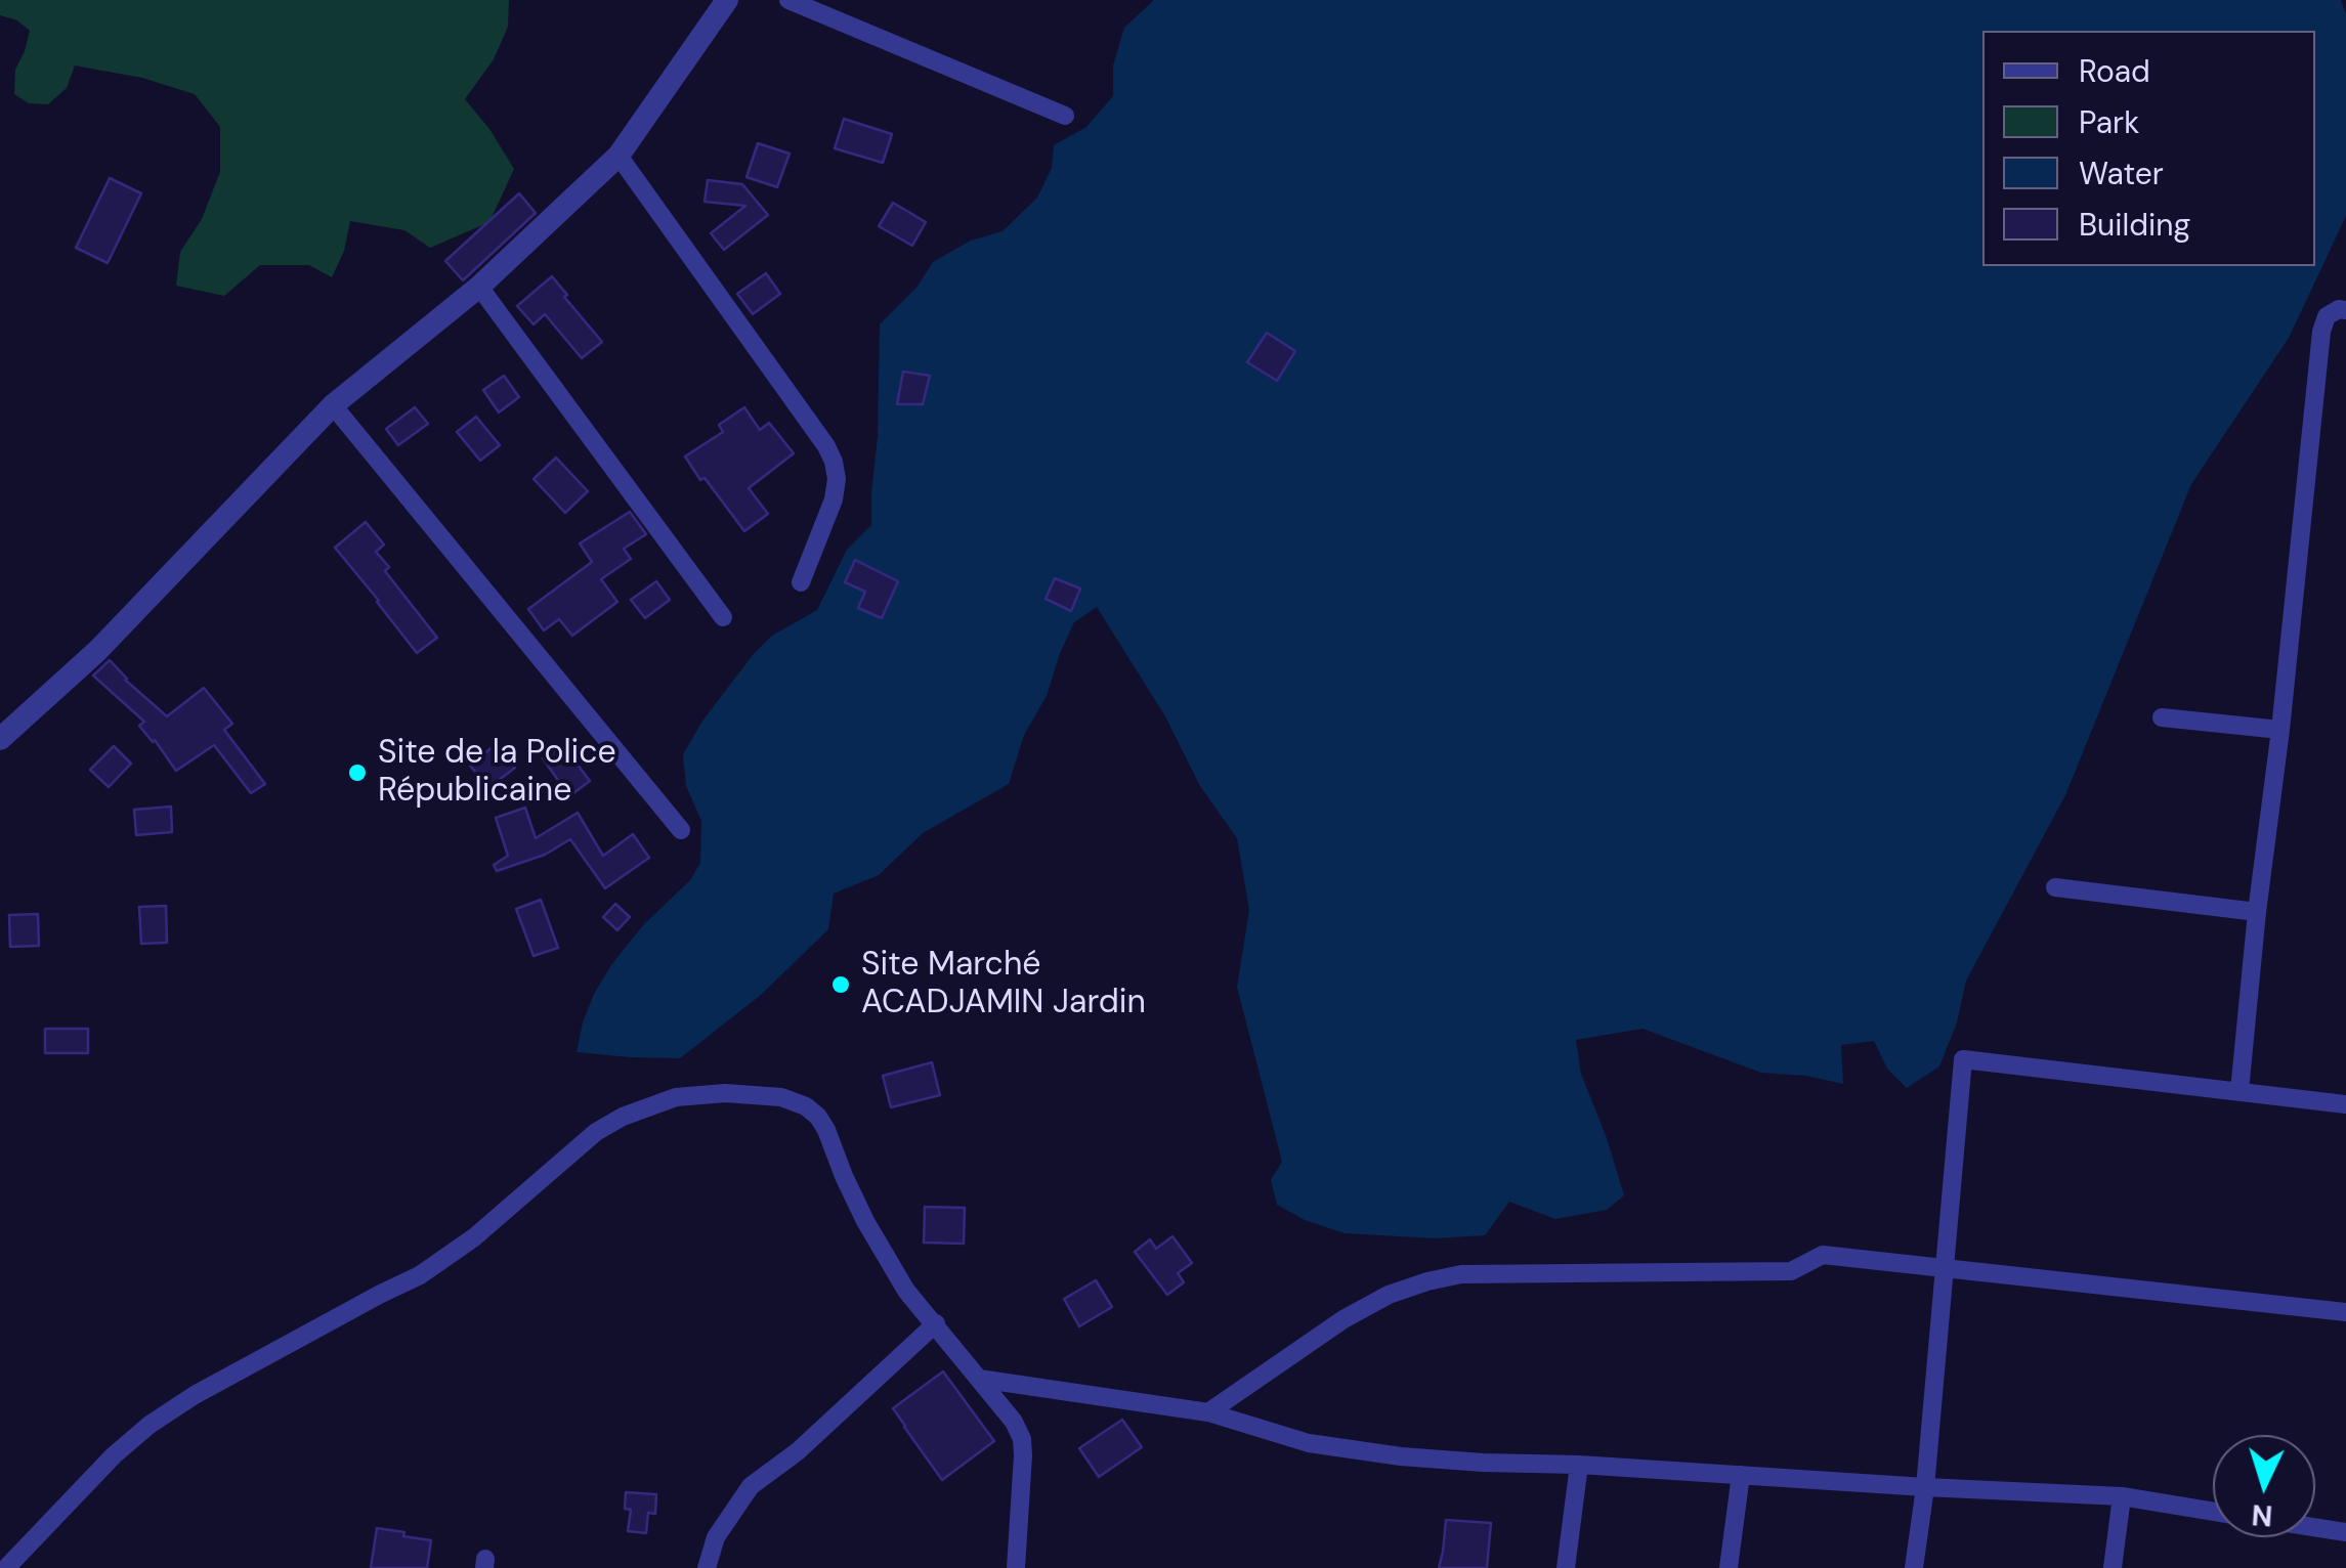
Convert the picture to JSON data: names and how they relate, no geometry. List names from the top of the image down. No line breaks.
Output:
{"places":["Site de la Police Républicaine","Site Marché ACADJAMIN Jardin"],"legend":["Road","Park","Water","Building"],"north":"bottom"}
